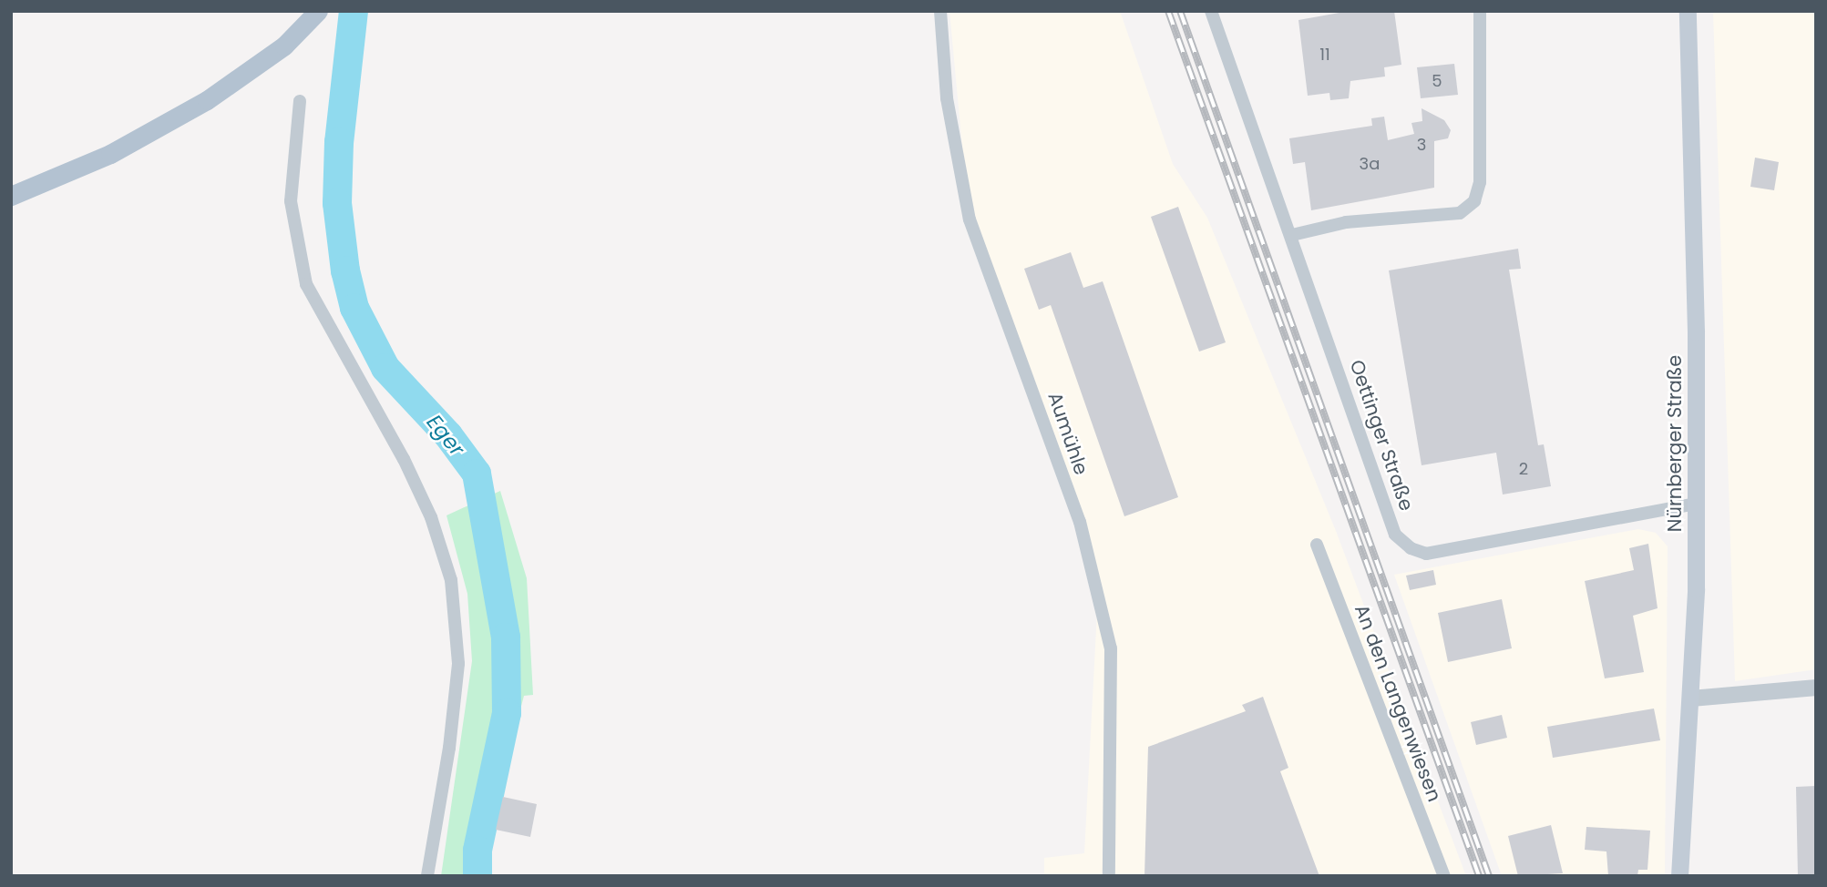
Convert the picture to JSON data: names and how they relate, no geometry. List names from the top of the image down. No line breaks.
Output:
{"streets":{"main road":["Nürnberger Straße"],"street":["Aumühle","Oettinger Straße","An den Langenwiesen"]},"crossings":[["Oettinger Straße","Nürnberger Straße"]],"water":["Eger"],"house_numbers":["11","5","3","3a","2"]}
